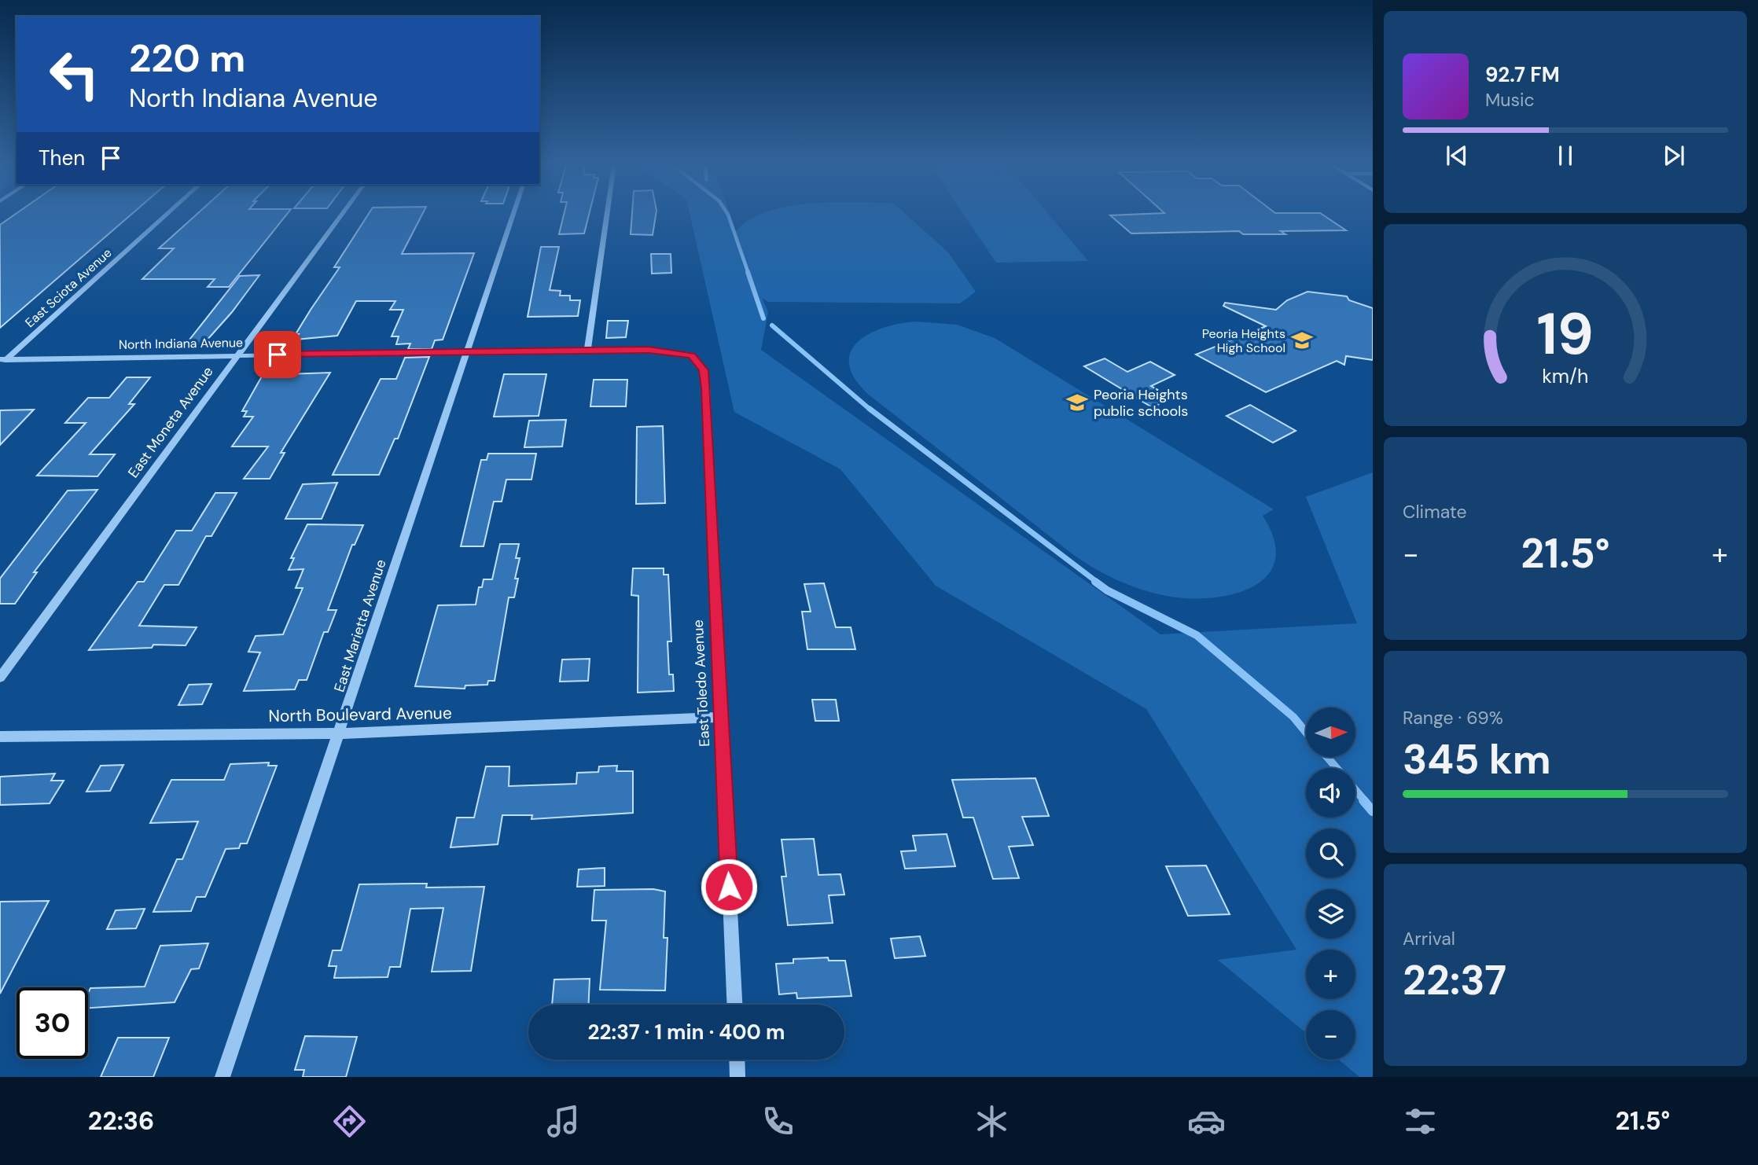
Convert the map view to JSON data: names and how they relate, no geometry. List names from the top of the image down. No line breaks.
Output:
{"streets":{"street":["East Sciota Avenue","North Indiana Avenue","East Moneta Avenue","East Marietta Avenue","East Toledo Avenue","North Boulevard Avenue"]},"crossings":[["East Sciota Avenue","North Indiana Avenue"],["North Indiana Avenue","East Moneta Avenue"],["North Indiana Avenue","East Marietta Avenue"],["North Indiana Avenue","East Toledo Avenue"],["East Marietta Avenue","North Boulevard Avenue"],["East Toledo Avenue","North Boulevard Avenue"]],"places":{"school or university":["Peoria Heights High School","Peoria Heights public schools"]},"north":"right","page":{"turn":["220 m","North Indiana Avenue"],"song":["92.7 FM","Music"],"then":"Then","tile":["Climate",["Range · 69%","345 km"],["Arrival","22:37"]],"heat":["−","21.5°","+"],"map_buttons":["+","−"],"limit":"30","trip":"22:37 · 1 min · 400 m","tabs":["22:36","21.5°"],"gauge":["19","km/h"]}}
